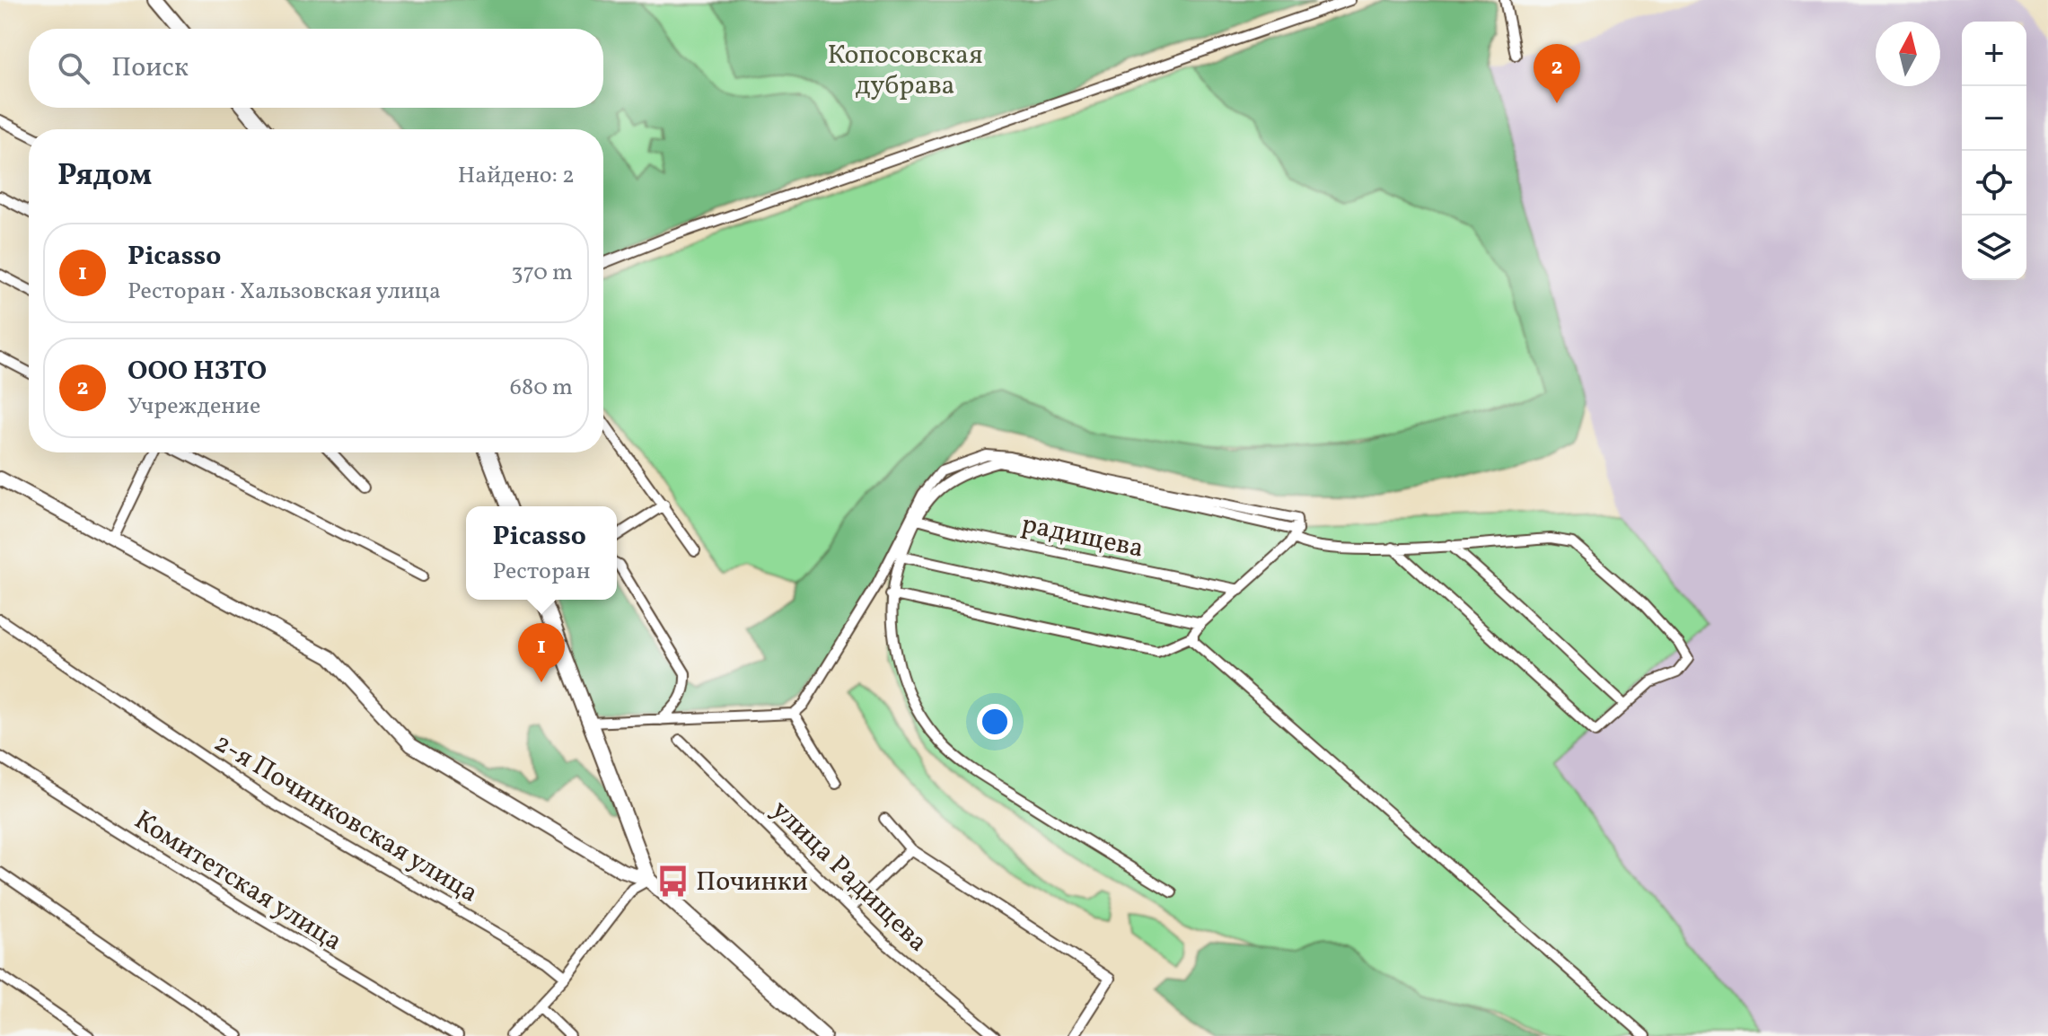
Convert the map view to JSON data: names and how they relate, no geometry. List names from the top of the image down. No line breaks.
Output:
{"streets":{"street":["радищева","2-я Починковская улица","улица Радищева","Комитетская улица"]},"parks":["Копосовская дубрава"],"places":{"bus stop":["Починки"]},"north":"top","page":{"map_buttons":["+","−"],"search":"Поиск","pins":["2","1"],"heading":["Рядом","Найдено: 2"],"list":[{"mark":"1","name":"Picasso","note":"Ресторан · Хальзовская улица","value":"370 m"},{"mark":"2","name":"ООО НЗТО","note":"Учреждение","value":"680 m"}],"popup":["Picasso","Ресторан"]}}
